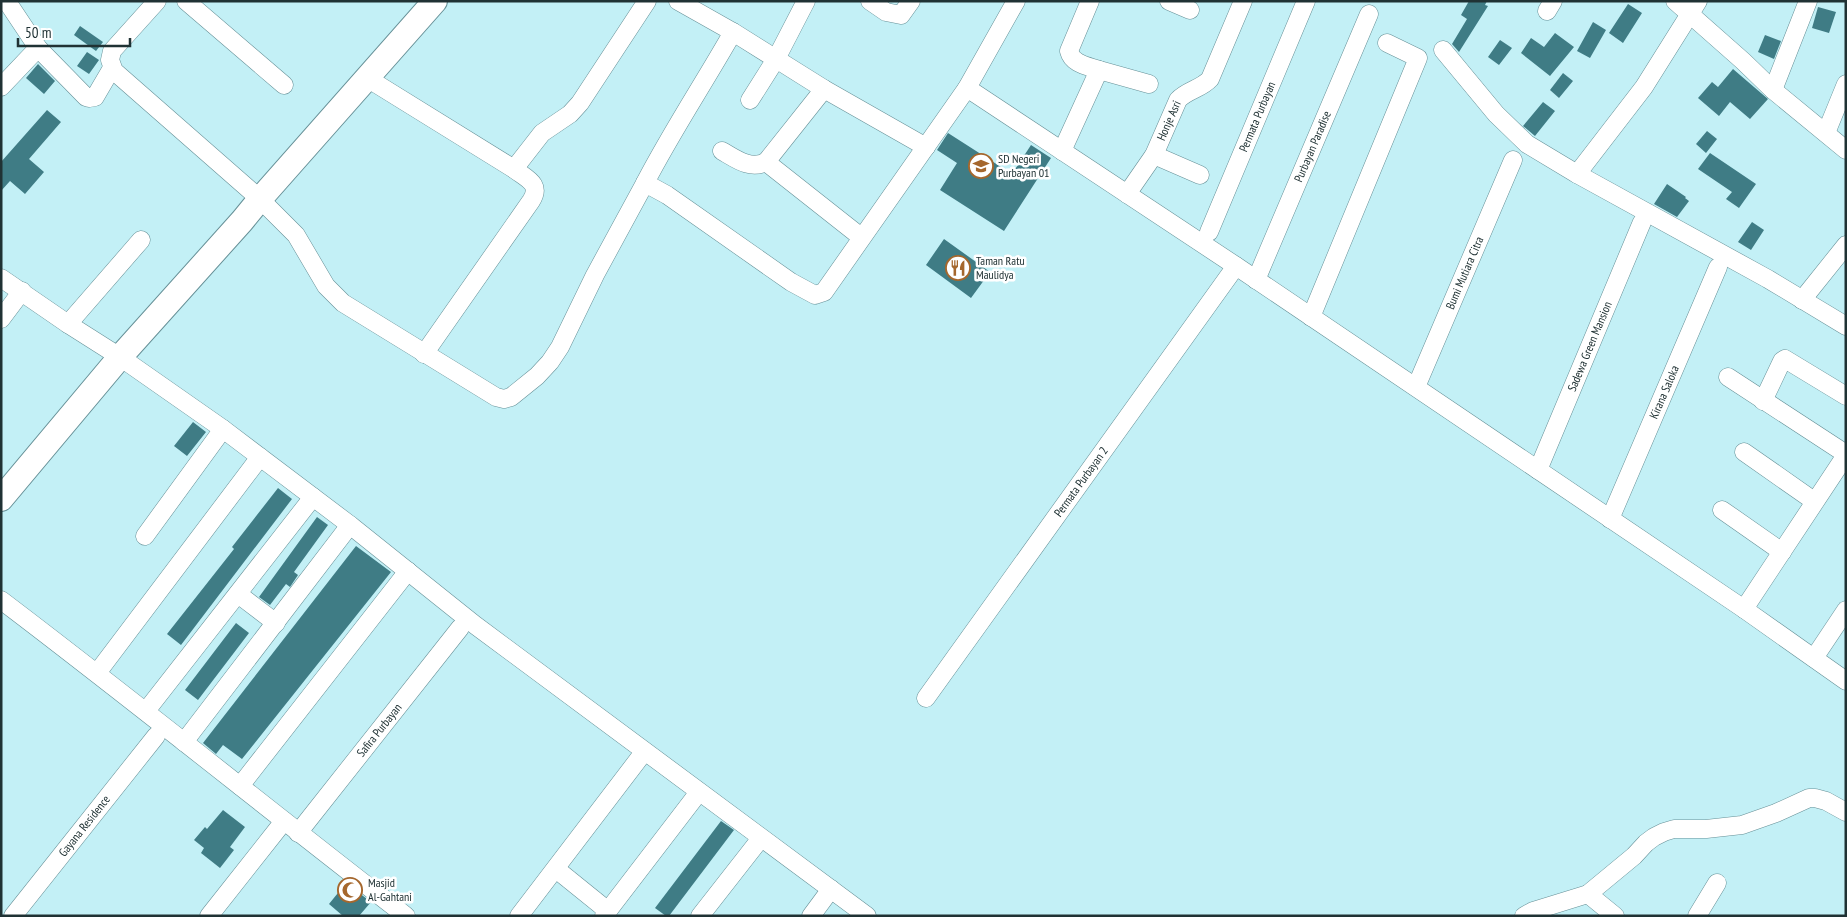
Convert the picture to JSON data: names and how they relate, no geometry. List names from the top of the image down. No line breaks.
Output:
{"streets":{"street":["Permata Purbayan","Honje Asri","Purbayan Paradise","Bumi Mutiara Citra","Sadewa Green Mansion","Kirana Saloka","Permata Purbayan 2","Safira Purbayan","Gayana Residence"]},"places":{"school or university":["SD Negeri Purbayan 01"],"restaurant":["Taman Ratu Maulidya"],"mosque":["Masjid Al-Gahtani"]},"scale_bar":"50 m"}
